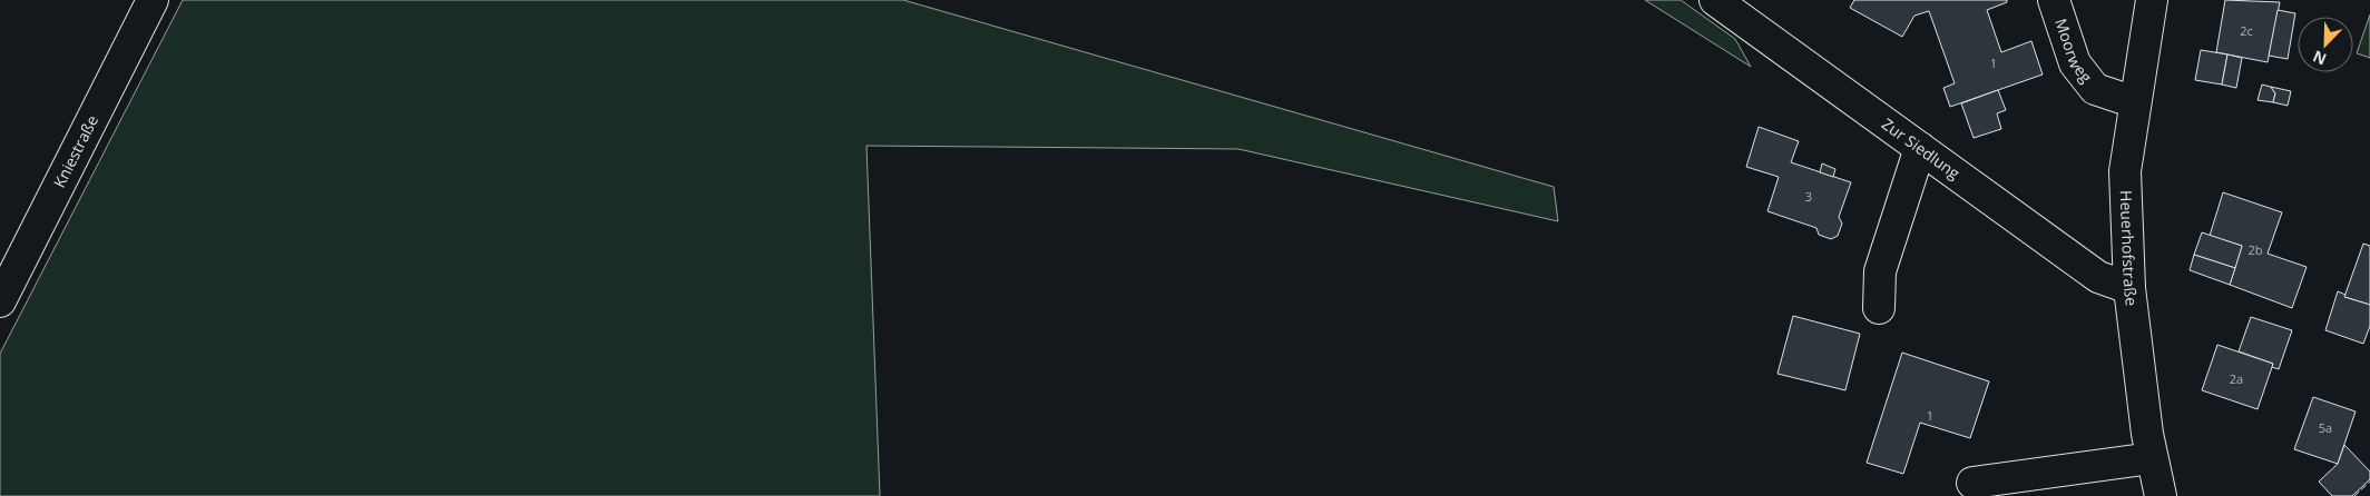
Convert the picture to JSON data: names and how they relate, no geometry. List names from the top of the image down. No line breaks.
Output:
{"streets":{"street":["Moorweg","Zur Siedlung","Kniestraße","Heuerhofstraße"]},"crossings":[["Moorweg","Heuerhofstraße"],["Zur Siedlung","Heuerhofstraße"]],"house_numbers":["2c","1","3","2b","2a","1","5a"],"north":"bottom left"}
